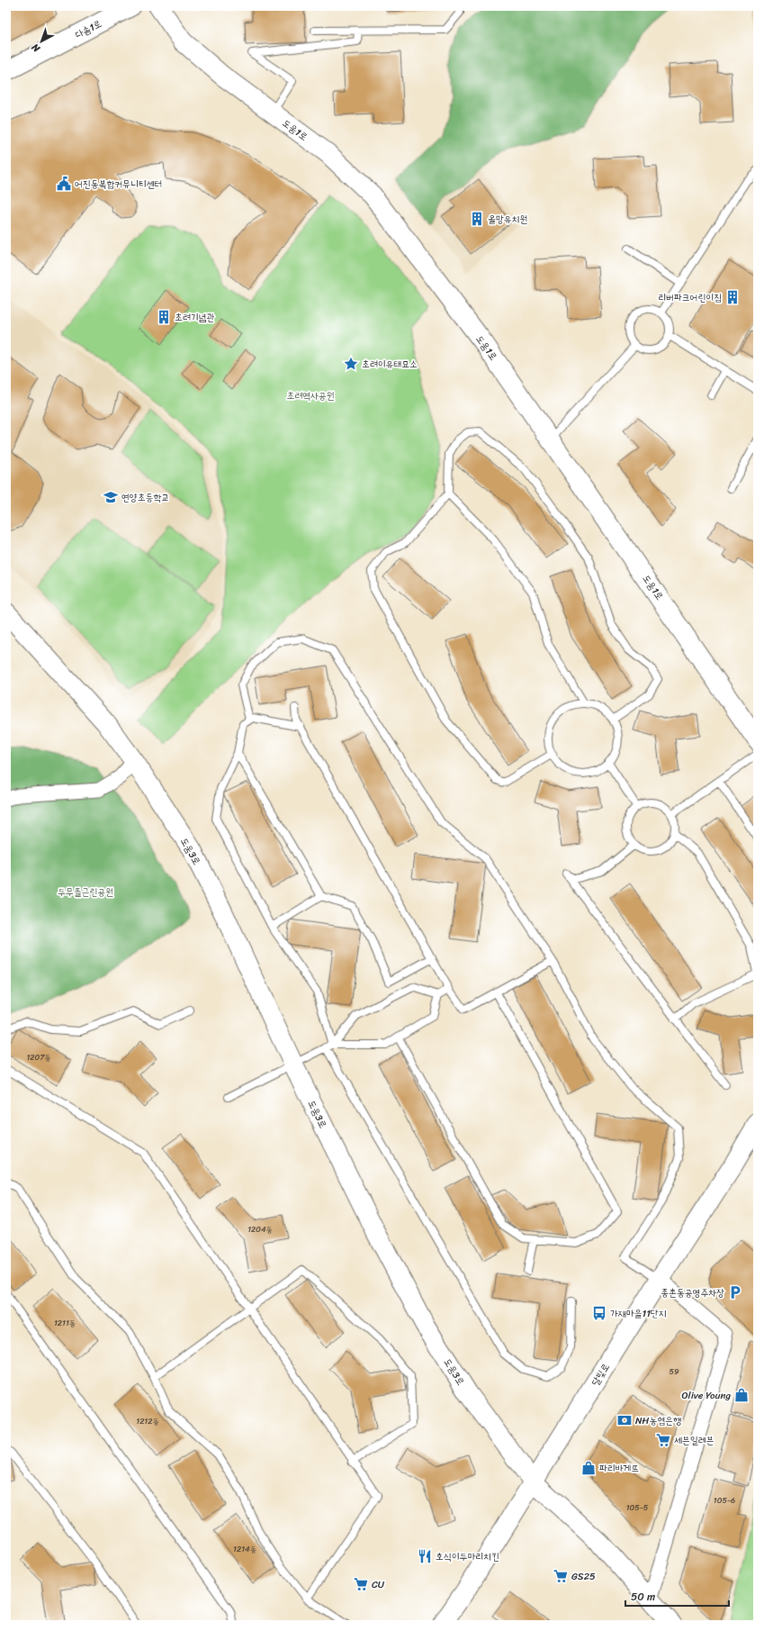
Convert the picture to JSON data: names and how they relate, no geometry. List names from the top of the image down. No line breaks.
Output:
{"streets":{"street":["다솜1로","도움1로","도움3로","달빛로"]},"crossings":[["도움3로","달빛로"]],"parks":["초려역사공원","두무뜰근린공원"],"places":{"public building":["어진동복합커뮤니티센터"],"building":["올망유치원","리버파크어린이집","초려기념관"],"place":["초려이유태묘소"],"school or university":["연양초등학교"],"parking":["종촌동공영주차장"],"bus stop":["가재마을11단지"],"shop":["Olive Young","파리바게뜨"],"bank":["NH농협은행"],"supermarket":["세븐일레븐","GS25","CU"],"restaurant":["호식이두마리치킨"]},"house_numbers":["1207동","1204동","1211동","59","1212동","105-6","105-5","1214동"],"scale_bar":"50 m","north":"bottom left"}
